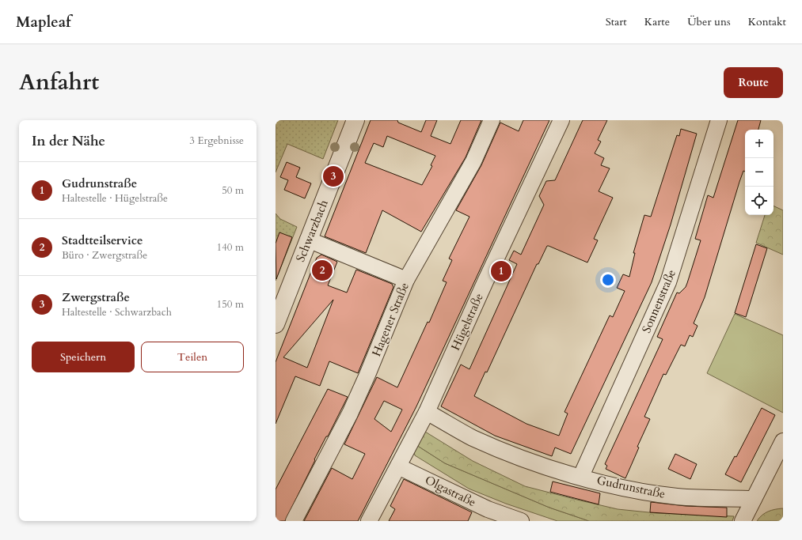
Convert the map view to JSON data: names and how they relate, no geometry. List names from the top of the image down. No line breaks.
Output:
{"streets":{"street":["Schwarzbach","Sonnenstraße","Hagener Straße","Hügelstraße","Gudrunstraße","Olgastraße"]},"crossings":[["Sonnenstraße","Gudrunstraße"],["Hügelstraße","Gudrunstraße"],["Hügelstraße","Olgastraße"]],"page":{"header":"Mapleaf","nav":["Start","Karte","Über uns","Kontakt"],"title":"Anfahrt","buttons":["Route",["Speichern","Teilen"]],"heading":["In der Nähe","3 Ergebnisse"],"map_buttons":["+","−"],"list":[{"mark":"1","name":"Gudrunstraße","note":"Haltestelle · Hügelstraße","value":"50 m"},{"mark":"2","name":"Stadtteilservice","note":"Büro · Zwergstraße","value":"140 m"},{"mark":"3","name":"Zwergstraße","note":"Haltestelle · Schwarzbach","value":"150 m"}],"pins":["3","2","1"]}}
